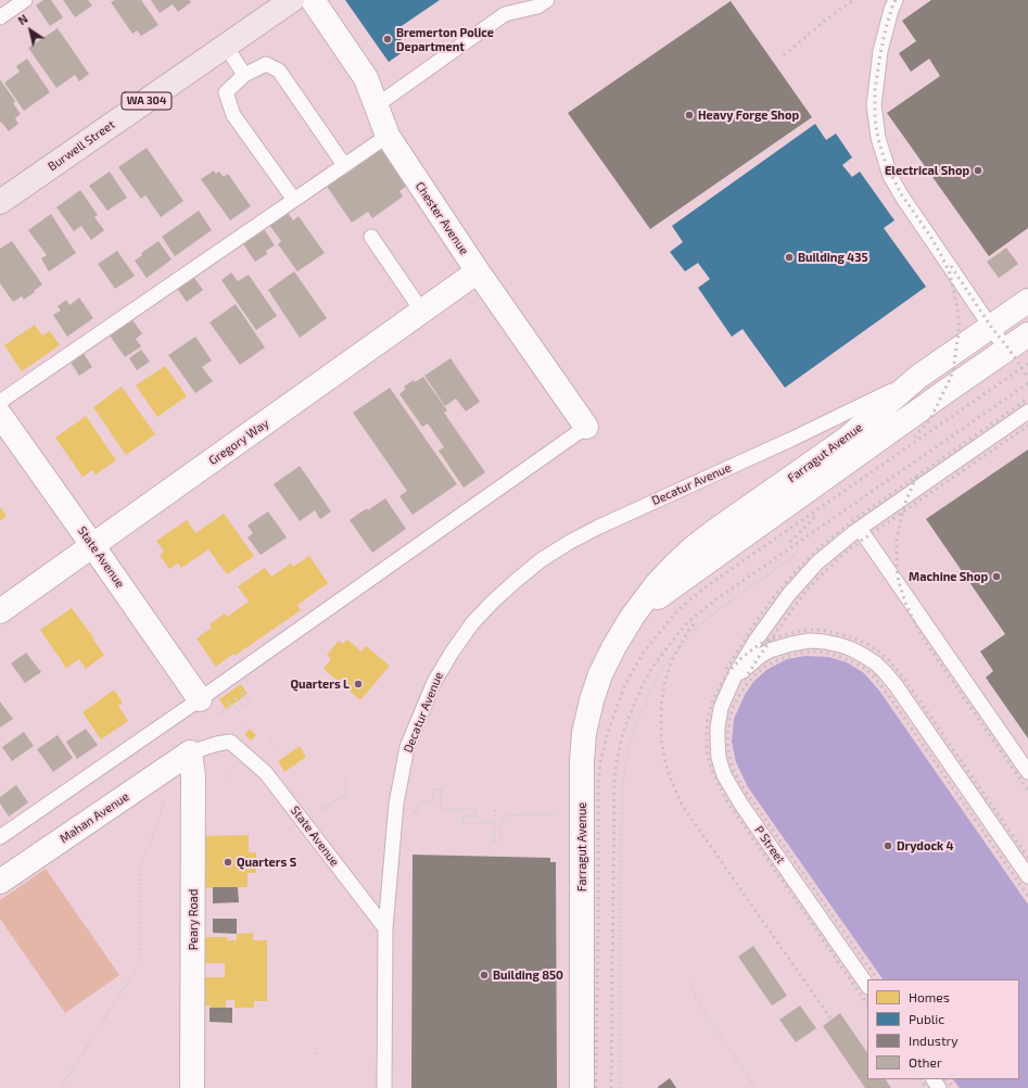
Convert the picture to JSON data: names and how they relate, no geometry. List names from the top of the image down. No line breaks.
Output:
{"streets":{"highway":["WA 304","Burwell Street"],"street":["Chester Avenue","Gregory Way","Farragut Avenue","State Avenue","Mahan Avenue","Peary Road"],"lane":["Decatur Avenue","P Street"]},"crossings":[["Chester Avenue","Gregory Way"],["Gregory Way","State Avenue"],["Farragut Avenue","Decatur Avenue"],["Decatur Avenue","State Avenue"],["State Avenue","Mahan Avenue"],["State Avenue","Peary Road"],["Mahan Avenue","Peary Road"]],"places":["Bremerton Police Department","Heavy Forge Shop","Electrical Shop","Building 435","Machine Shop","Quarters L","Drydock 4","Quarters S","Building 850"],"legend":["Homes","Public","Industry","Other"],"north":"top left"}
